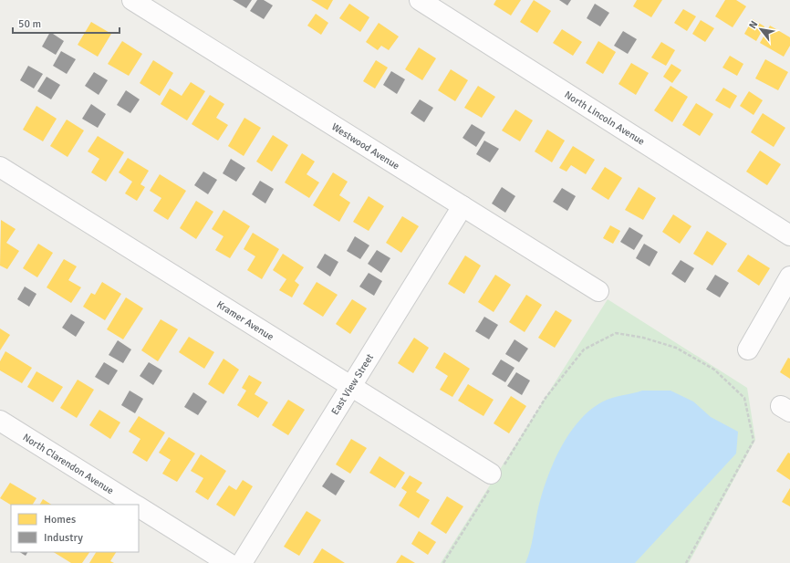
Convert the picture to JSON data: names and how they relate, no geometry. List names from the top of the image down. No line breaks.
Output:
{"streets":{"street":["North Lincoln Avenue","Westwood Avenue","Kramer Avenue","East View Street","North Clarendon Avenue"]},"crossings":[["Westwood Avenue","East View Street"],["Kramer Avenue","East View Street"]],"legend":["Homes","Industry"],"scale_bar":"50 m","north":"top left"}
